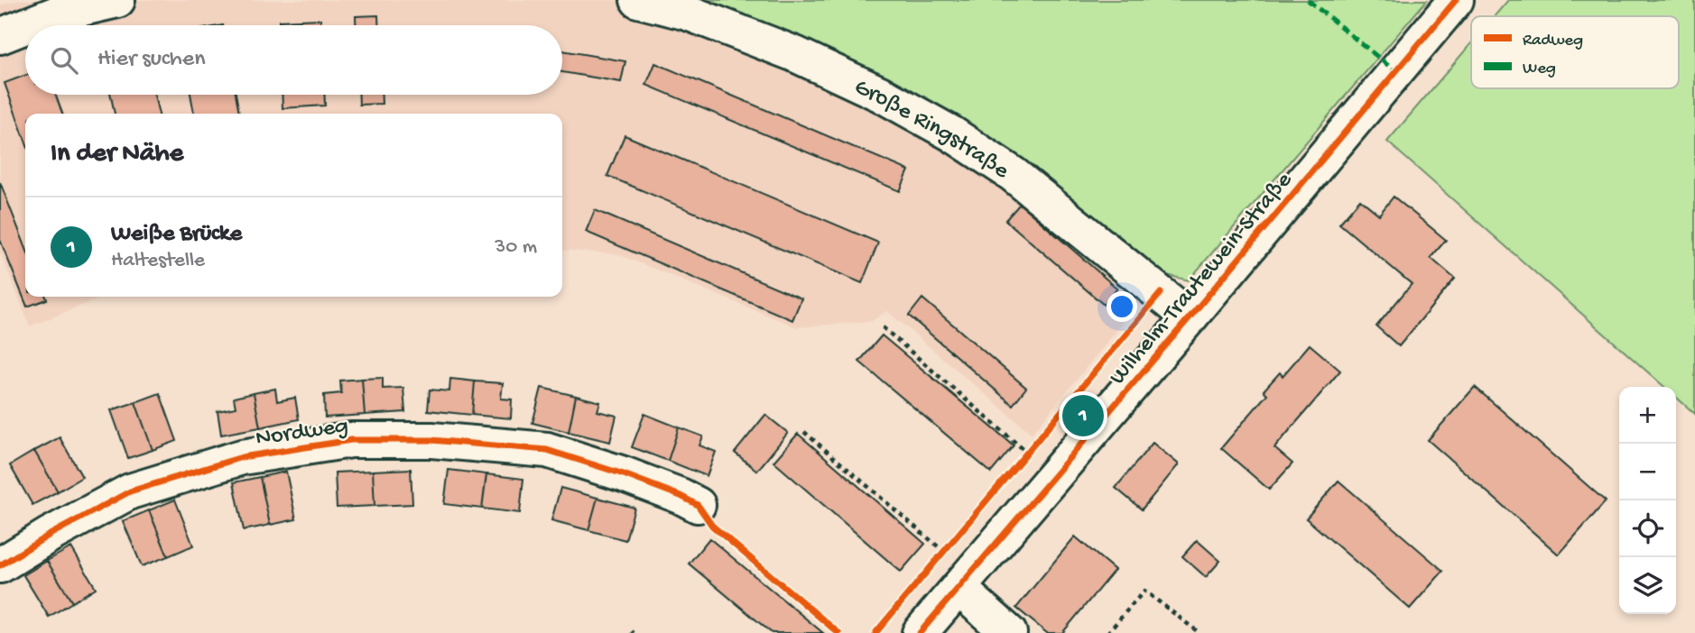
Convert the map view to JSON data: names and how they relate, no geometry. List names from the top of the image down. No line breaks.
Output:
{"streets":{"street":["Große Ringstraße","Wilhelm-Trautewein-Straße","Nordweg"]},"crossings":[["Große Ringstraße","Wilhelm-Trautewein-Straße"]],"legend":["Radweg","Weg"],"page":{"search":"Hier suchen","heading":"In der Nähe","list":[{"mark":"1","name":"Weiße Brücke","note":"Haltestelle","value":"30 m"}],"map_buttons":["+","−"],"pins":"1"}}
